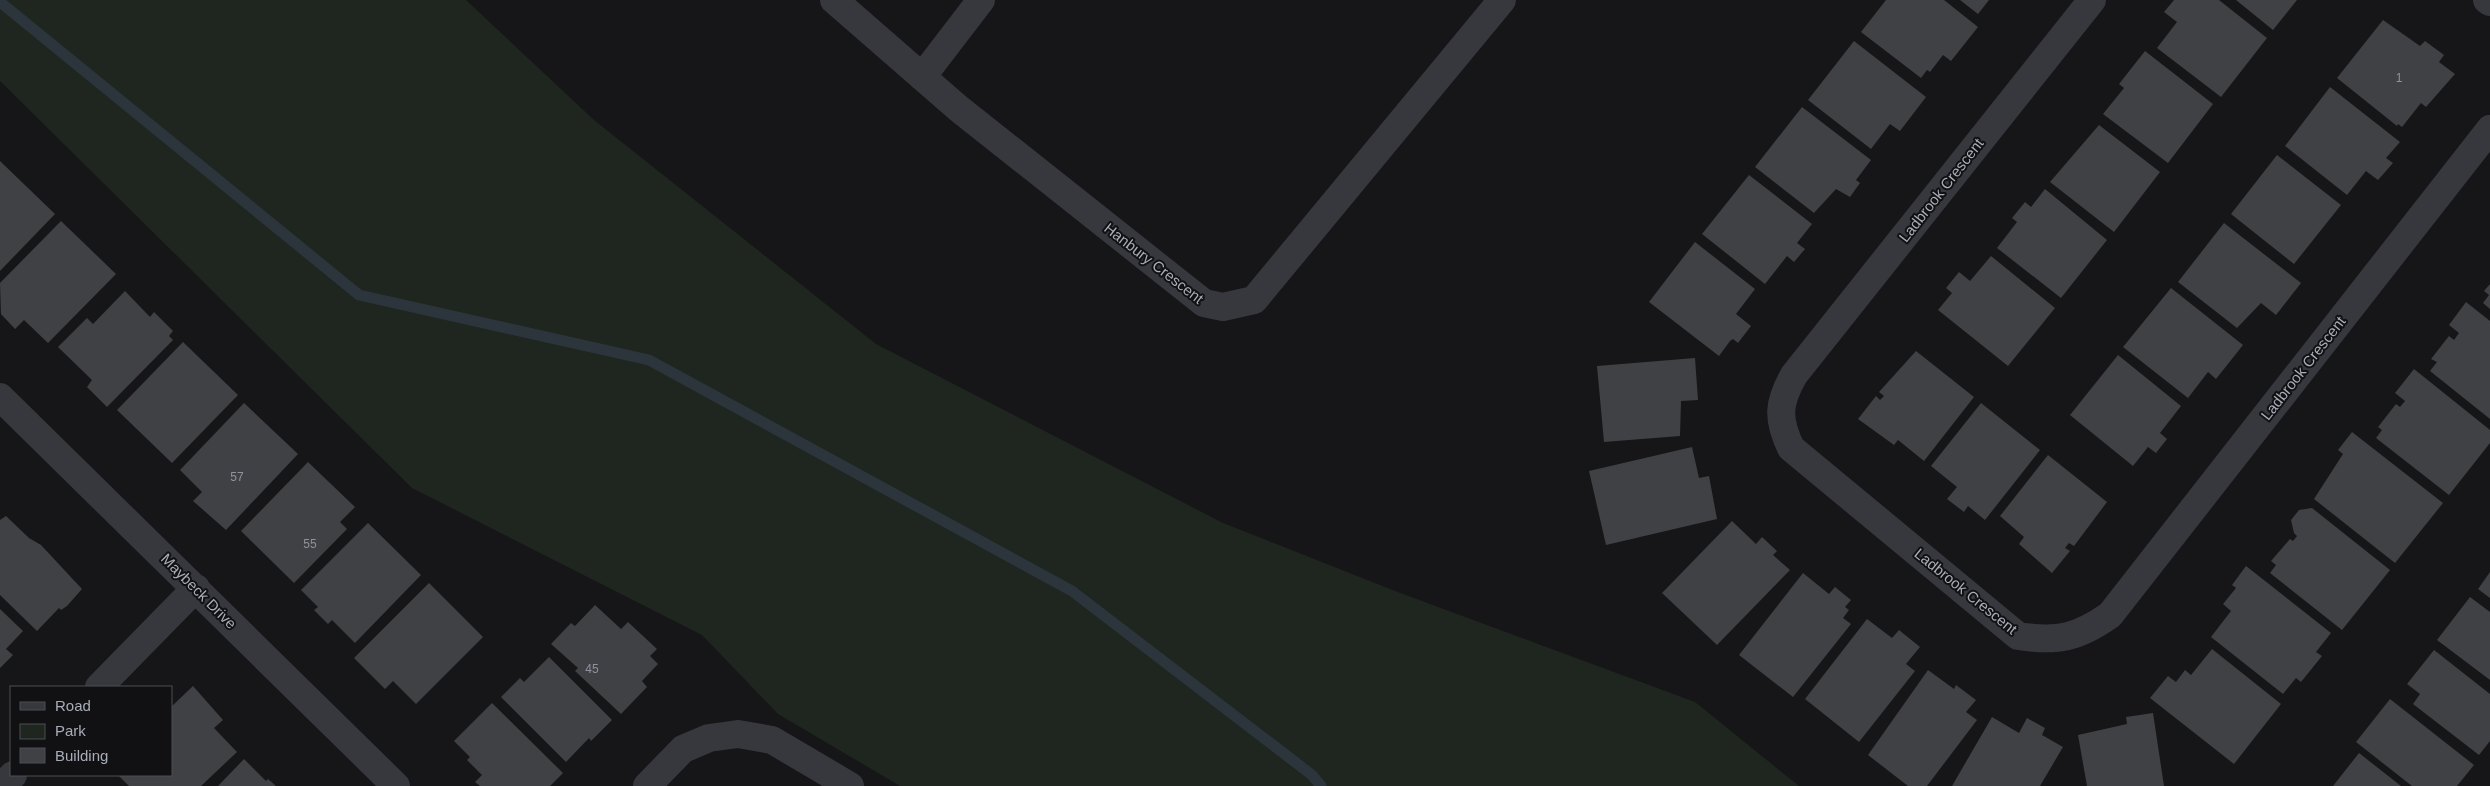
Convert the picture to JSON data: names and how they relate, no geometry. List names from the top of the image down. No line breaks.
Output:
{"streets":{"street":["Ladbrook Crescent","Hanbury Crescent","Maybeck Drive"]},"house_numbers":["1","57","55","45"],"legend":["Road","Park","Building"]}
